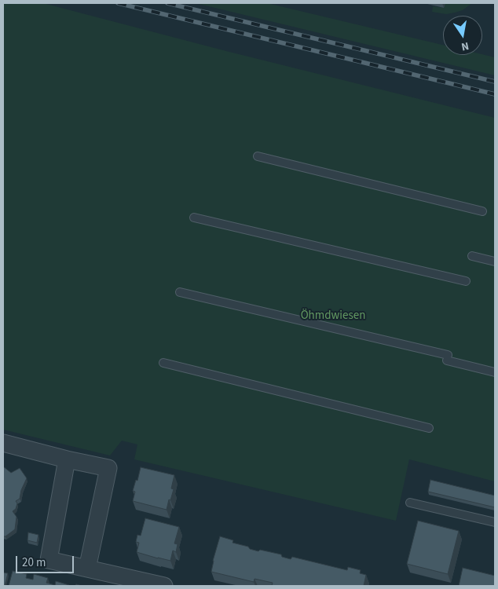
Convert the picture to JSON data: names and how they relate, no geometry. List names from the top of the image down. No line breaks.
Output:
{"parks":["Öhmdwiesen"],"scale_bar":"20 m","north":"bottom"}
